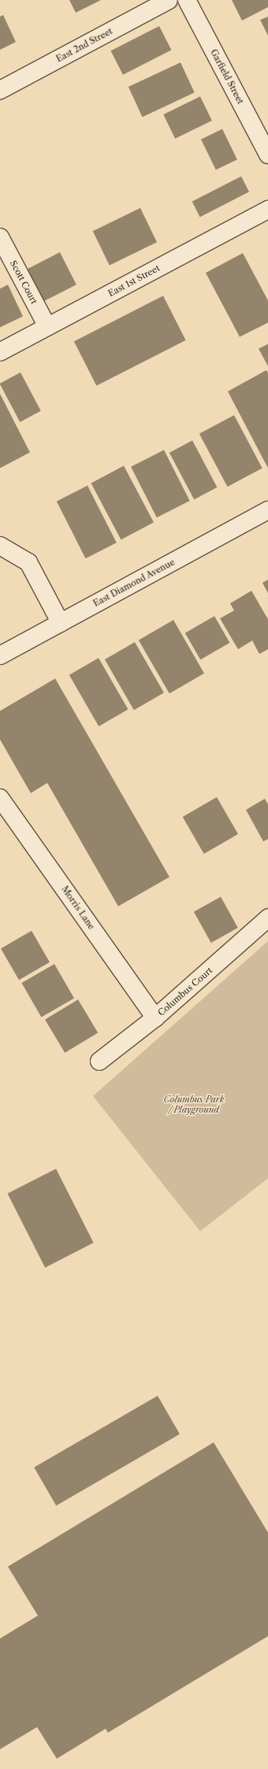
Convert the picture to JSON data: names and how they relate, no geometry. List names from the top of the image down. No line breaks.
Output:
{"streets":{"street":["East 2nd Street","Garfield Street","East 1st Street","Scott Court","East Diamond Avenue","Morris Lane","Columbus Court"]},"crossings":[["East 1st Street","Scott Court"],["Morris Lane","Columbus Court"]],"parks":["Columbus Park / Playground"]}
